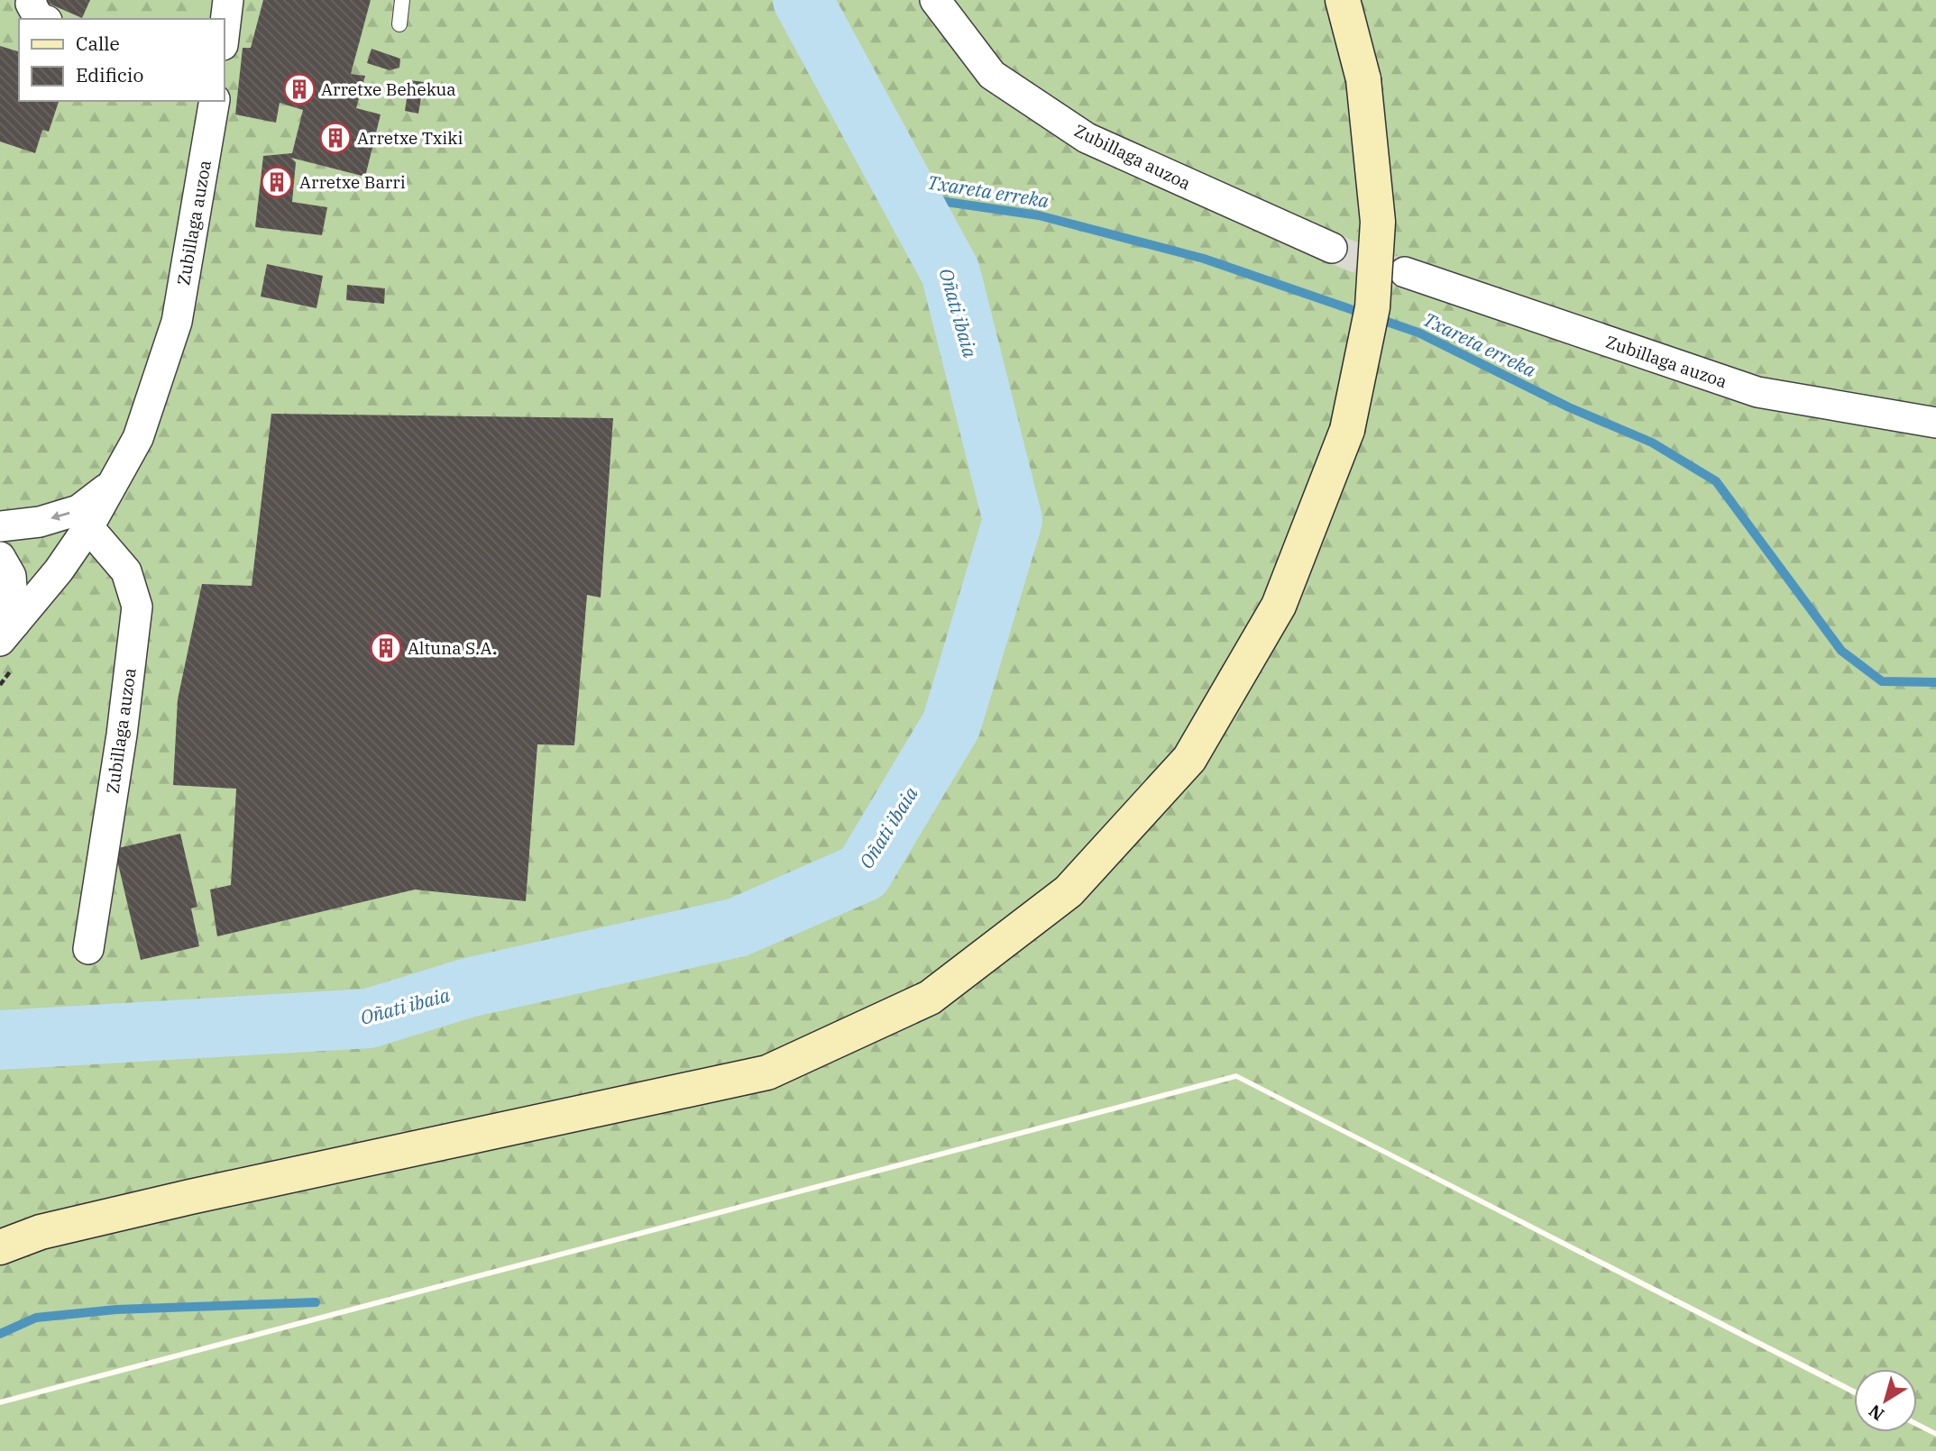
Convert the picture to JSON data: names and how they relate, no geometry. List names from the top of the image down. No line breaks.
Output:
{"streets":{"street":["Zubillaga auzoa"]},"water":["Txareta erreka","Oñati ibaia"],"places":{"building":["Arretxe Behekua","Arretxe Txiki","Arretxe Barri","Altuna S.A."]},"legend":["Calle","Edificio"],"north":"bottom left"}
